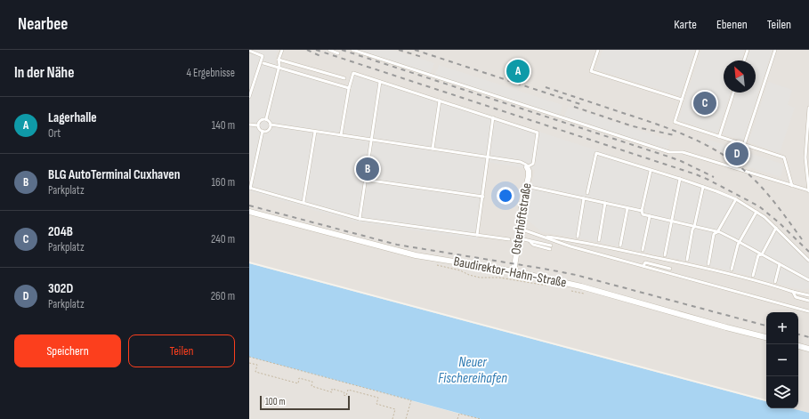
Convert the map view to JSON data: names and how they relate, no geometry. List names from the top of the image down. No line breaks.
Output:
{"streets":{"street":["Osterhöftstraße","Baudirektor-Hahn-Straße"]},"crossings":[["Osterhöftstraße","Baudirektor-Hahn-Straße"]],"water":["Neuer Fischereihafen"],"scale_bar":"100 m","north":"top left","page":{"header":"Nearbee","nav":["Karte","Ebenen","Teilen"],"heading":["In der Nähe","4 Ergebnisse"],"pins":["A","C","D","B"],"list":[{"mark":"A","name":"Lagerhalle","note":"Ort","value":"140 m"},{"mark":"B","name":"BLG AutoTerminal Cuxhaven","note":"Parkplatz","value":"160 m"},{"mark":"C","name":"204B","note":"Parkplatz","value":"240 m"},{"mark":"D","name":"302D","note":"Parkplatz","value":"260 m"}],"map_buttons":["+","−"],"buttons":["Speichern","Teilen"],"scale":"100 m"}}
